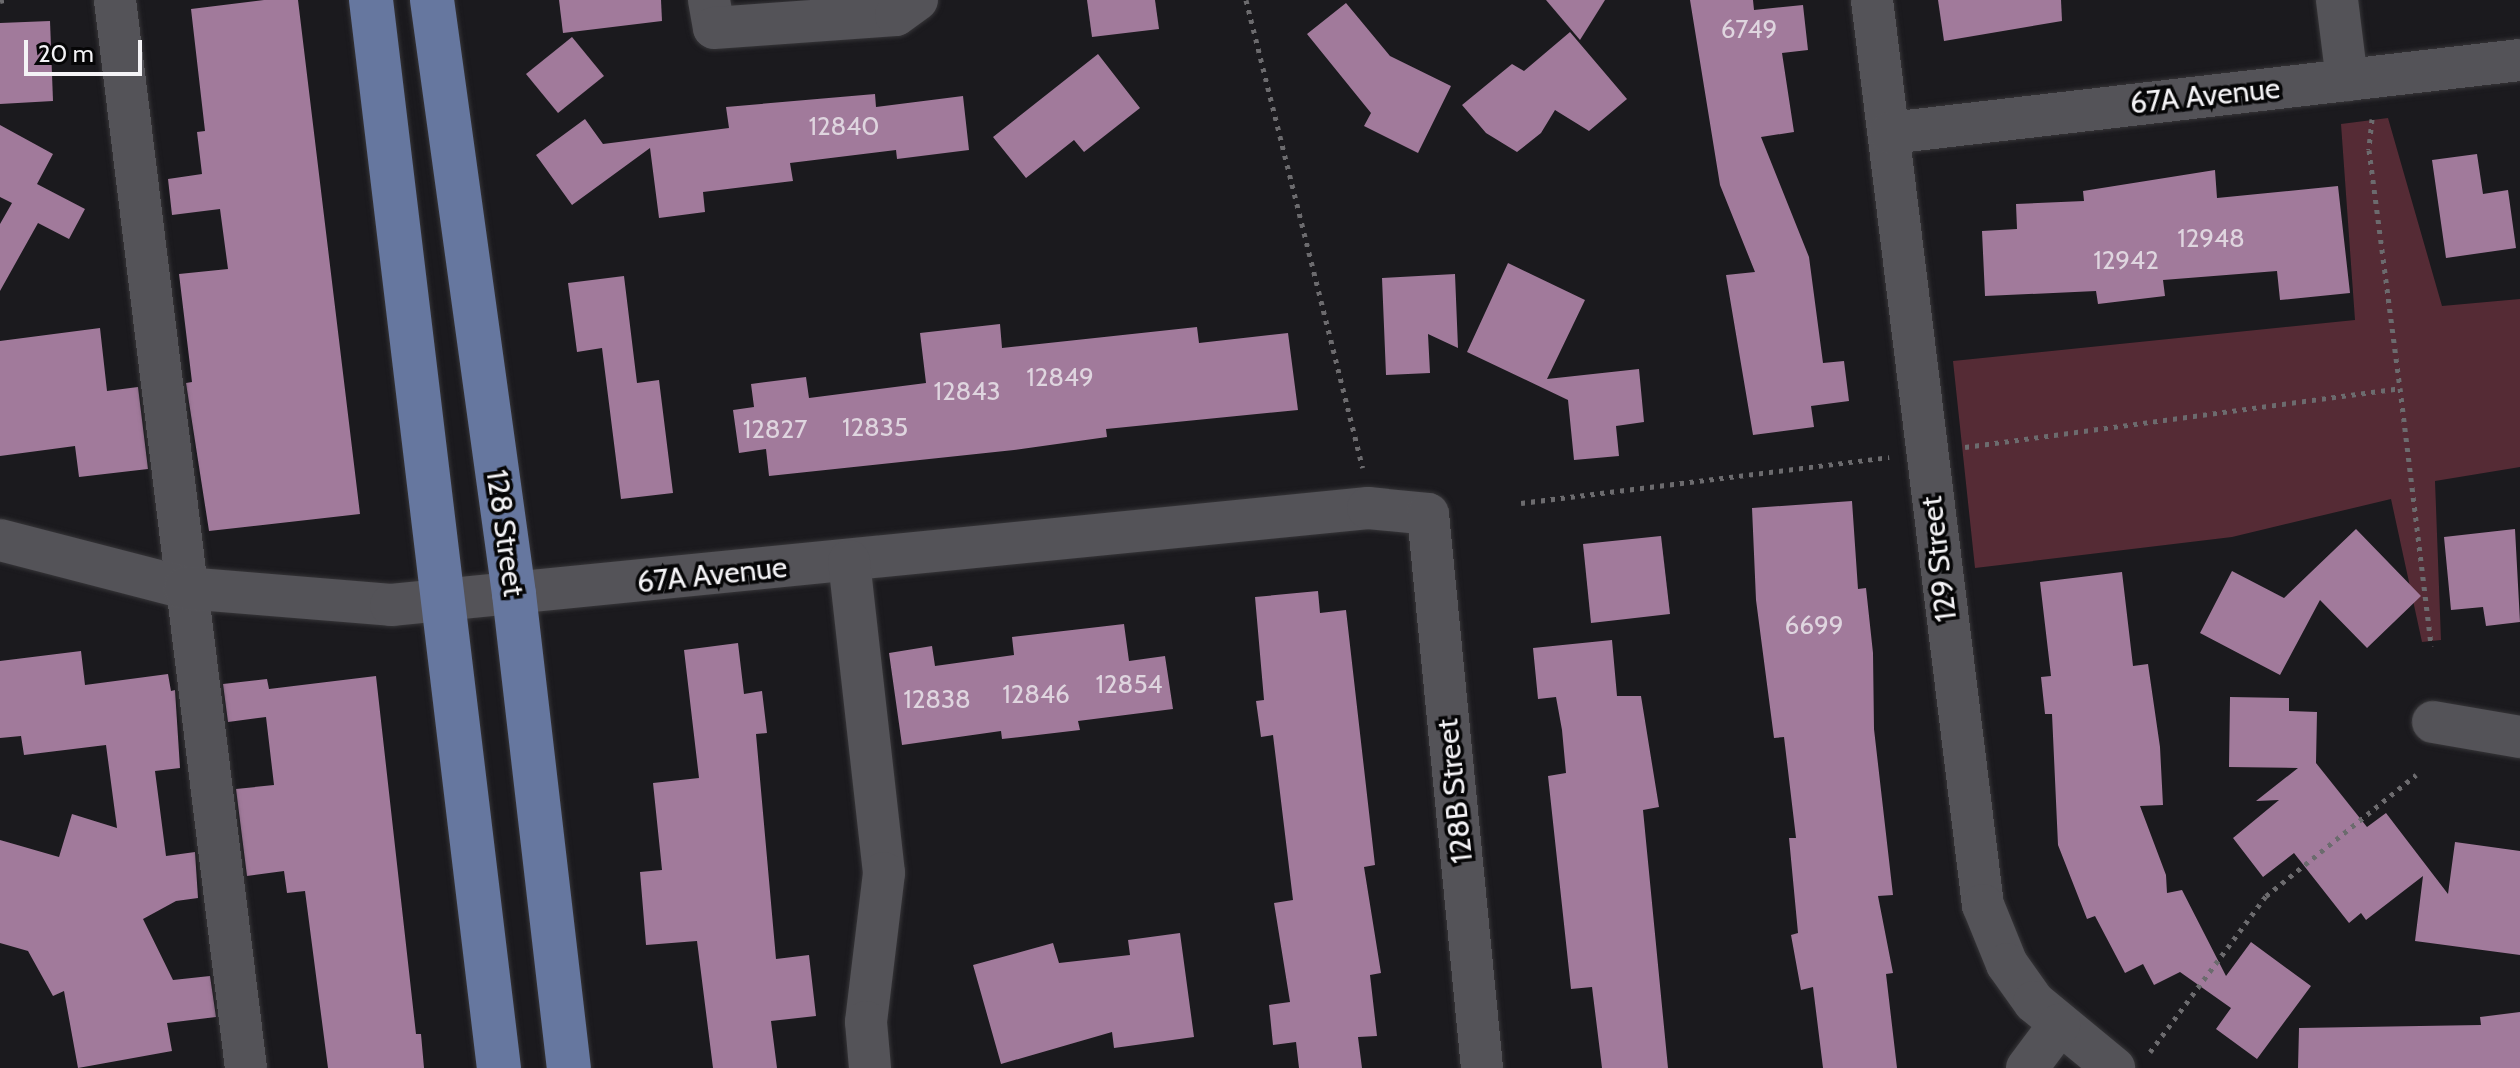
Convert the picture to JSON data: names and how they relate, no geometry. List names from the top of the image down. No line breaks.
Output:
{"streets":{"main road":["128 Street"],"street":["67A Avenue","129 Street","128B Street"]},"crossings":[["67A Avenue","128 Street"],["67A Avenue","129 Street"],["67A Avenue","128B Street"]],"house_numbers":["6749","12840","12948","12942","12849","12843","12835","12827","6699","12854","12846","12838"],"scale_bar":"20 m"}
